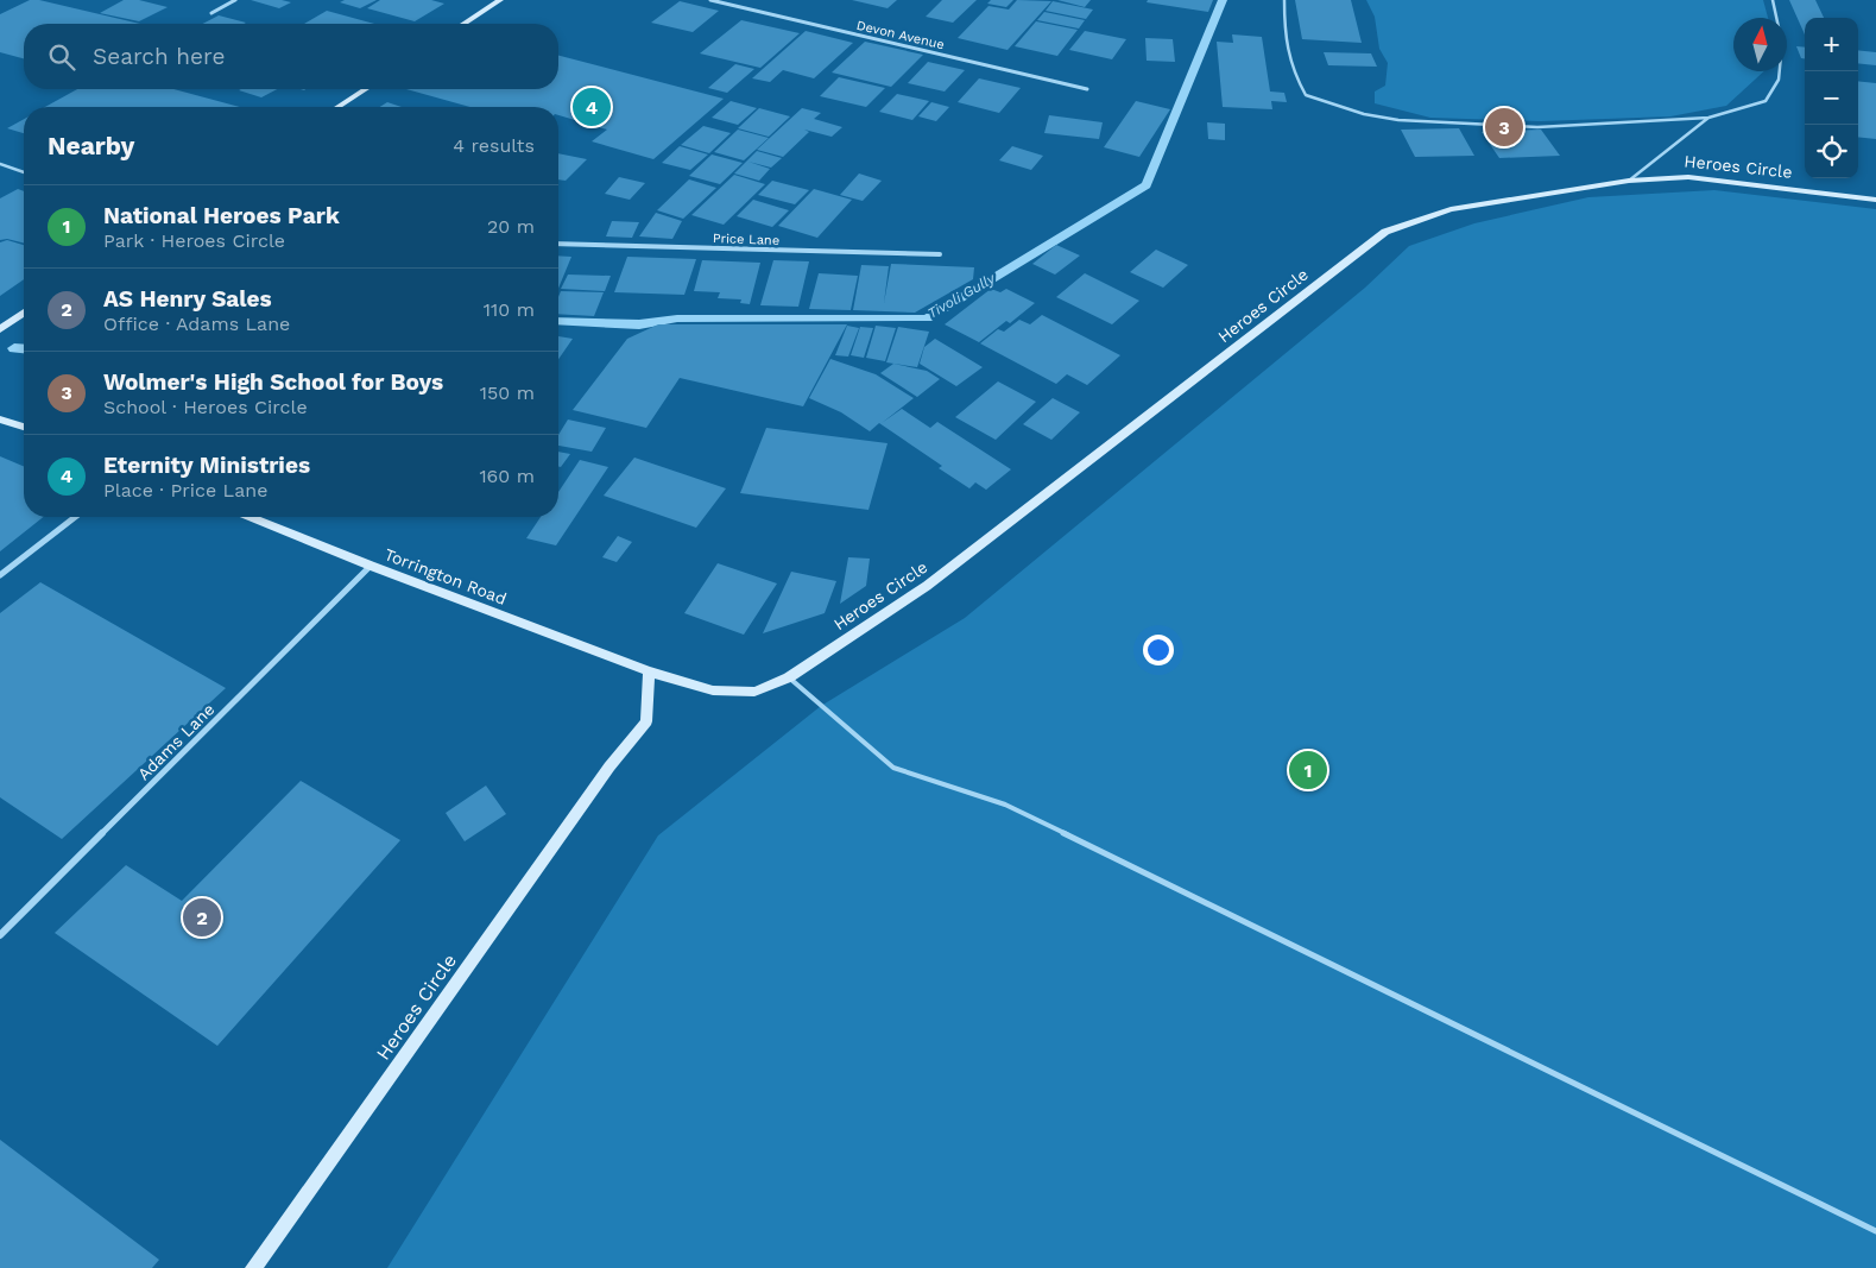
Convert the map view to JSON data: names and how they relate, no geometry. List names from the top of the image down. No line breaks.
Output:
{"streets":{"main road":["Heroes Circle","Torrington Road"],"street":["Devon Avenue","Price Lane","Adams Lane"]},"crossings":[["Heroes Circle","Torrington Road"],["Torrington Road","Adams Lane"]],"water":["Tivoli Gully"],"north":"top","page":{"map_buttons":["+","−"],"search":"Search here","pins":["4","3","1","2"],"heading":["Nearby","4 results"],"list":[{"mark":"1","name":"National Heroes Park","note":"Park · Heroes Circle","value":"20 m"},{"mark":"2","name":"AS Henry Sales","note":"Office · Adams Lane","value":"110 m"},{"mark":"3","name":"Wolmer's High School for Boys","note":"School · Heroes Circle","value":"150 m"},{"mark":"4","name":"Eternity Ministries","note":"Place · Price Lane","value":"160 m"}]}}
